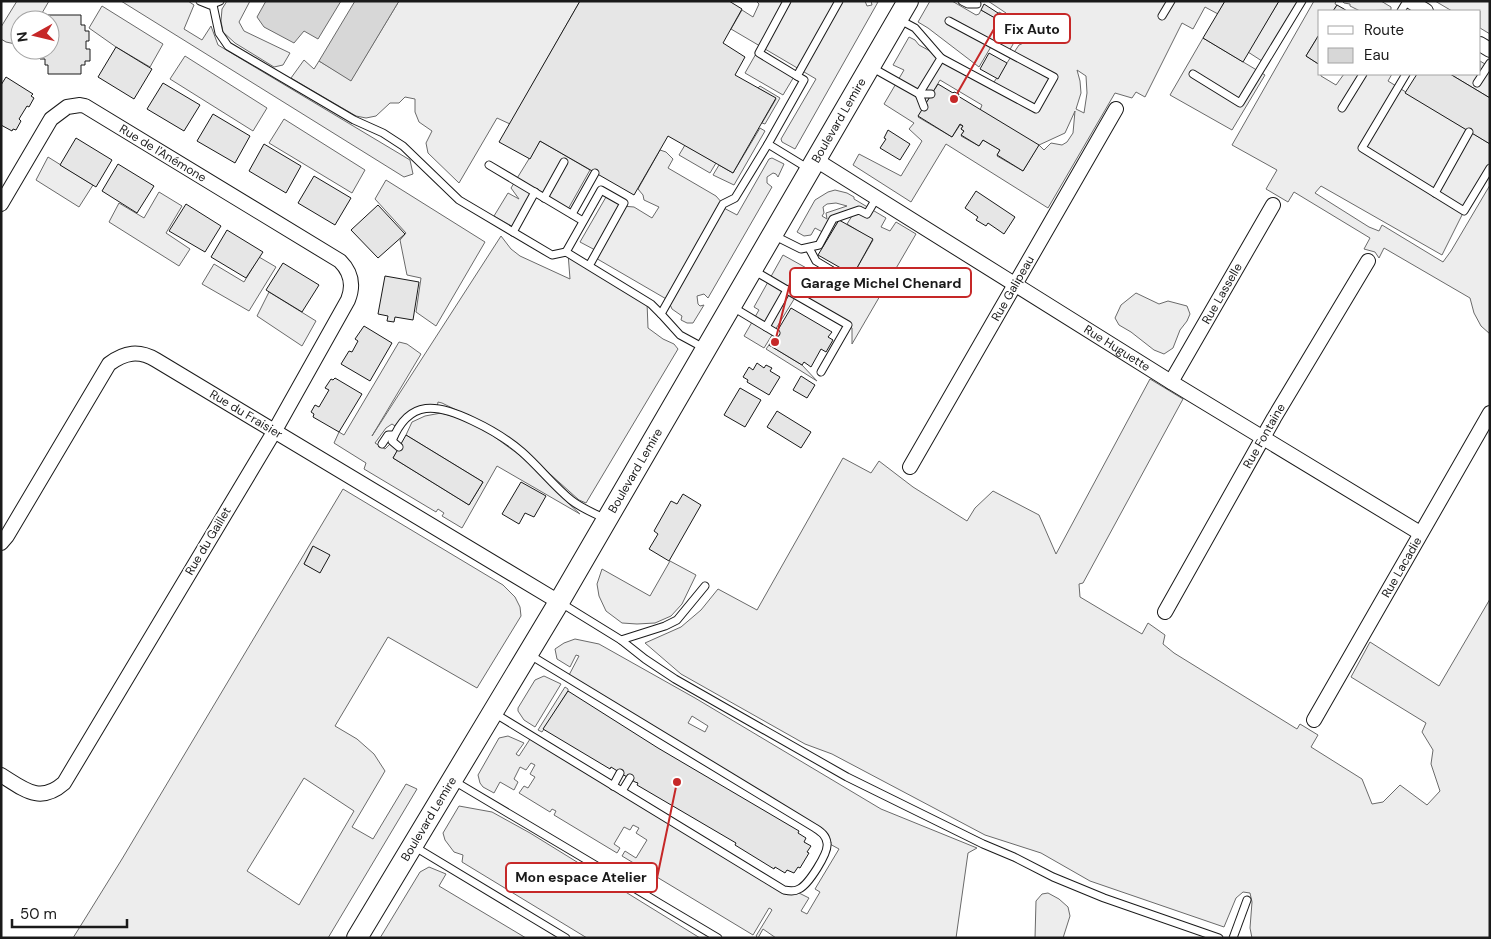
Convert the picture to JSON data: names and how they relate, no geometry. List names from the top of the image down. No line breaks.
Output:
{"streets":{"main road":["Boulevard Lemire"],"street":["Rue de l'Anémone","Rue Galipeau","Rue Lasselle","Rue Huguette","Rue du Fraisier","Rue Fontaine","Rue du Gaillet","Rue Lacadie"]},"crossings":[["Boulevard Lemire","Rue Huguette"],["Boulevard Lemire","Rue du Fraisier"],["Rue de l'Anémone","Rue du Gaillet"],["Rue Galipeau","Rue Huguette"],["Rue Lasselle","Rue Huguette"],["Rue Huguette","Rue Fontaine"],["Rue Huguette","Rue Lacadie"],["Rue du Fraisier","Rue du Gaillet"]],"places":["Fix Auto","Garage Michel Chenard","Mon espace Atelier"],"legend":["Route","Eau"],"scale_bar":"50 m","north":"left"}
